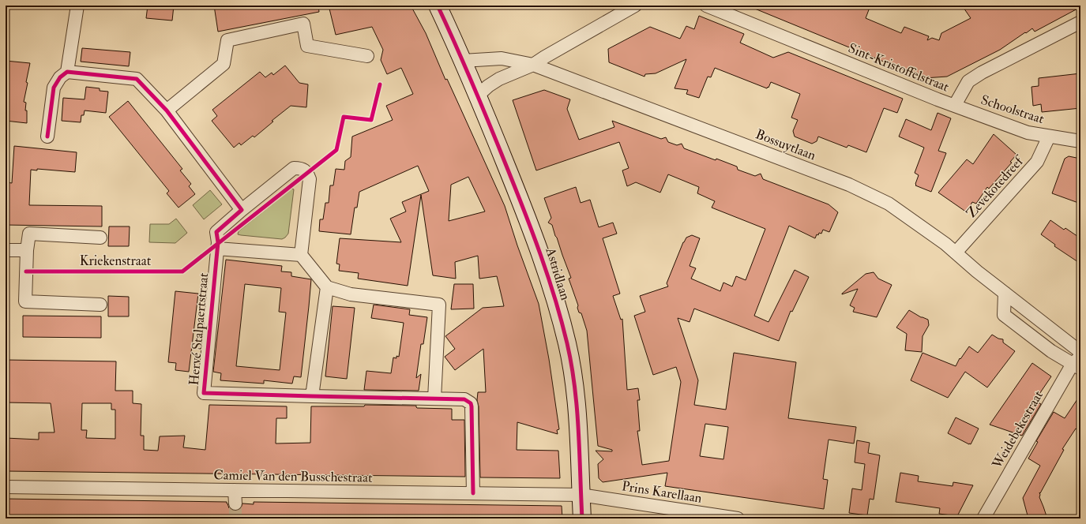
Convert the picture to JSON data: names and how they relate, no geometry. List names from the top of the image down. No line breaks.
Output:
{"streets":{"main road":["Astridlaan"],"street":["Sint-Kristoffelstraat","Schoolstraat","Bossuytlaan","Zevekotedreef","Kriekenstraat","Hervé Stalpaertstraat","Weidebekestraat","Camiel Van den Busschestraat","Prins Karellaan"]},"crossings":[["Sint-Kristoffelstraat","Schoolstraat"],["Schoolstraat","Zevekotedreef"],["Bossuytlaan","Zevekotedreef"],["Bossuytlaan","Astridlaan"],["Astridlaan","Camiel Van den Busschestraat"],["Astridlaan","Prins Karellaan"],["Hervé Stalpaertstraat","Camiel Van den Busschestraat"],["Camiel Van den Busschestraat","Prins Karellaan"]]}
